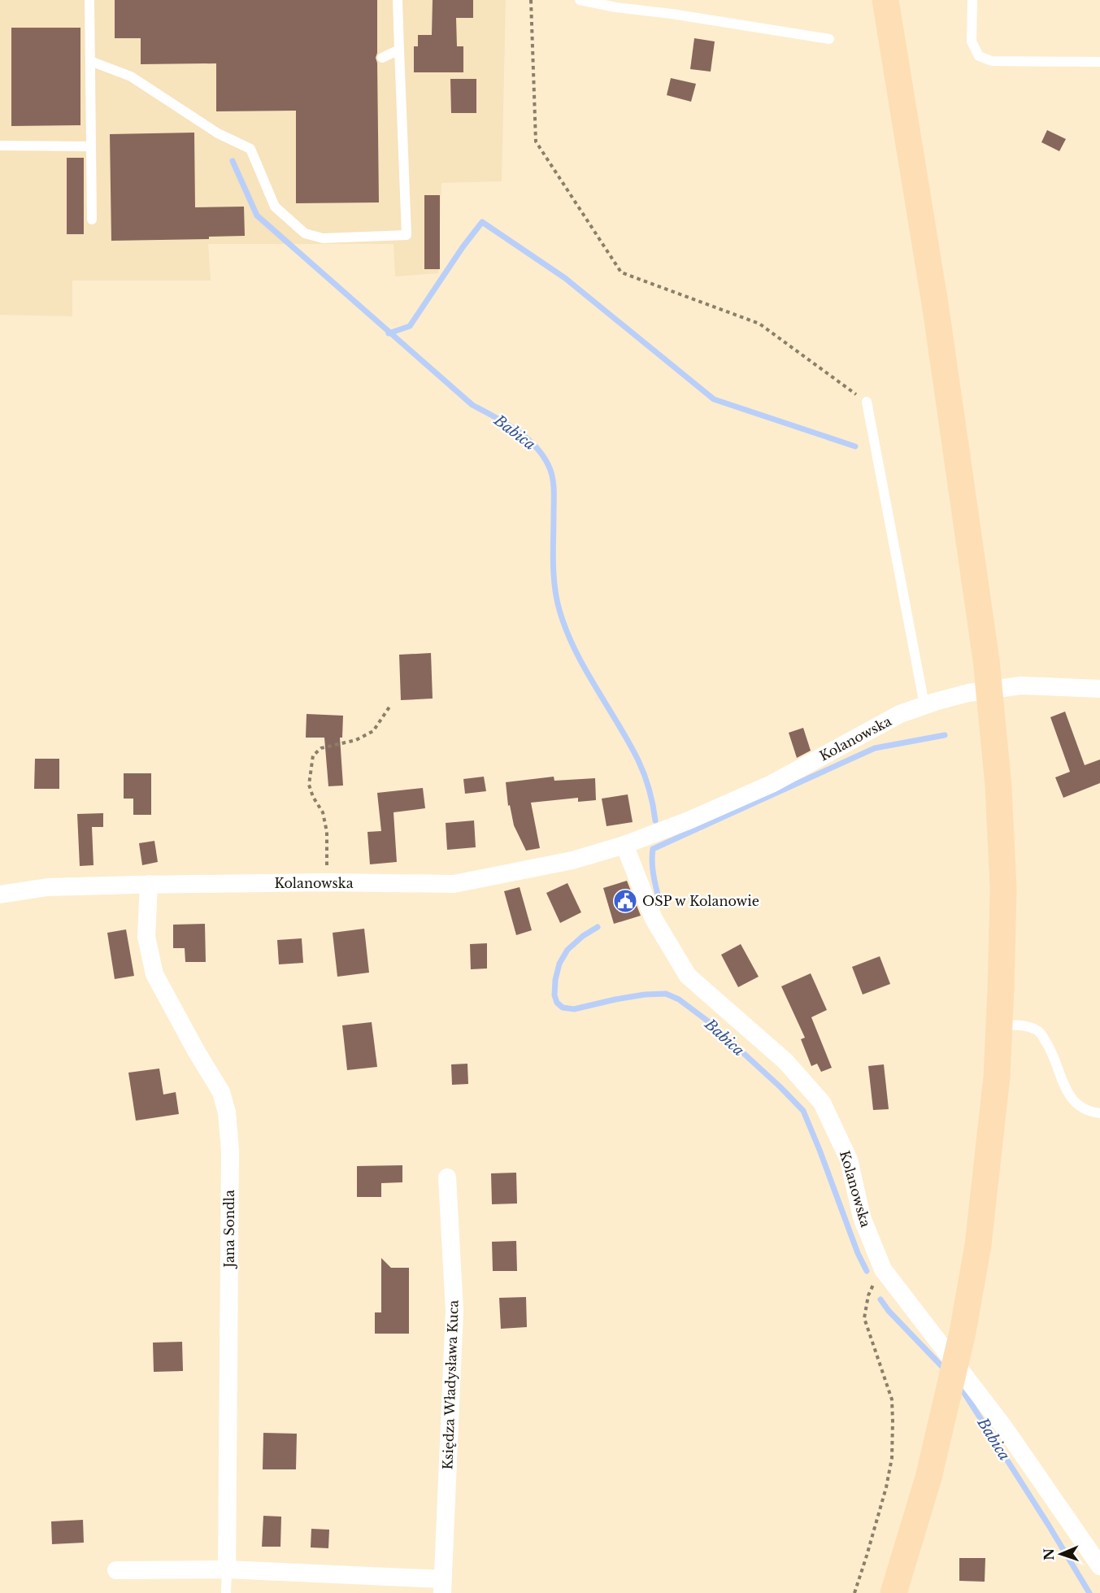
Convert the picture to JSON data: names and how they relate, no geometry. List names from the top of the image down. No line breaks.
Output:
{"streets":{"street":["Kolanowska","Jana Sondla","Księdza Władysława Kuca"]},"crossings":[["Kolanowska","Jana Sondla"]],"water":["Babica"],"places":{"public building":["OSP w Kolanowie"]},"north":"left"}
